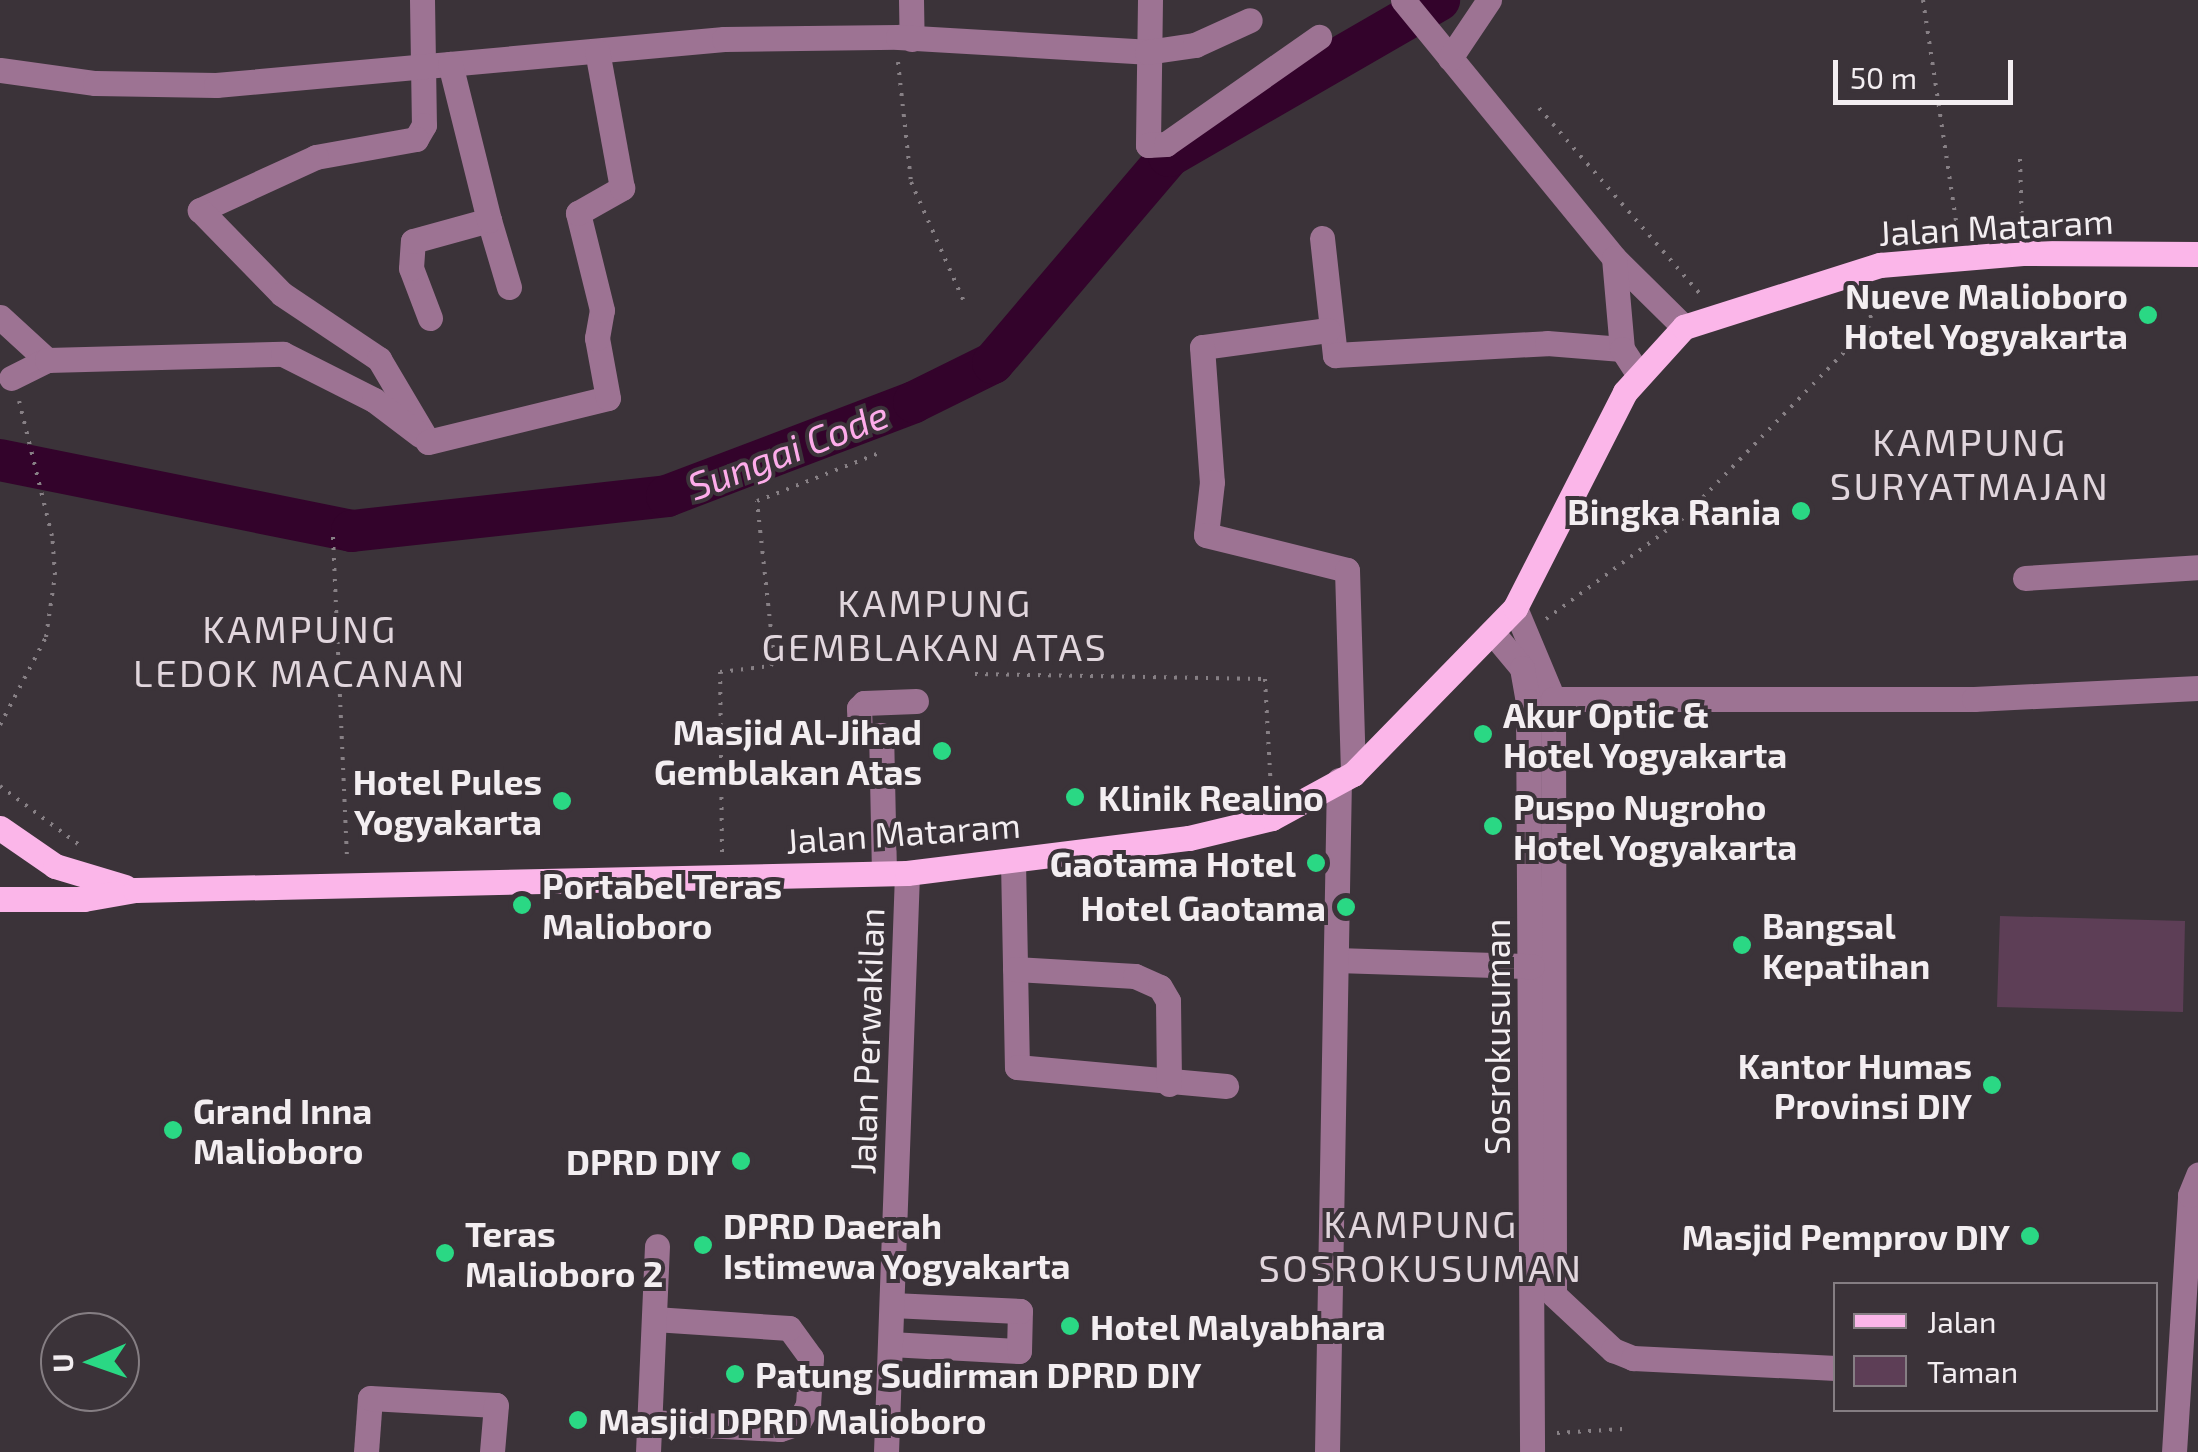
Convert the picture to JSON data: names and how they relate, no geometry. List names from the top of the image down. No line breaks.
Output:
{"streets":{"main road":["Jalan Mataram"],"street":["Sosrokusuman","Jalan Perwakilan"]},"crossings":[["Jalan Mataram","Sosrokusuman"],["Jalan Mataram","Jalan Perwakilan"]],"districts":["KAMPUNG SURYATMAJAN","KAMPUNG GEMBLAKAN ATAS","KAMPUNG LEDOK MACANAN","KAMPUNG SOSROKUSUMAN"],"water":["Sungai Code"],"places":["Nueve Malioboro Hotel Yogyakarta","Bingka Rania","Akur Optic & Hotel Yogyakarta","Masjid Al-Jihad Gemblakan Atas","Klinik Realino","Hotel Pules Yogyakarta","Puspo Nugroho Hotel Yogyakarta","Gaotama Hotel","Portabel Teras Malioboro","Hotel Gaotama","Bangsal Kepatihan","Kantor Humas Provinsi DIY","Grand Inna Malioboro","DPRD DIY","Masjid Pemprov DIY","DPRD Daerah Istimewa Yogyakarta","Teras Malioboro 2","Hotel Malyabhara","Patung Sudirman DPRD DIY","Masjid DPRD Malioboro"],"legend":["Jalan","Taman"],"scale_bar":"50 m","north":"left"}
